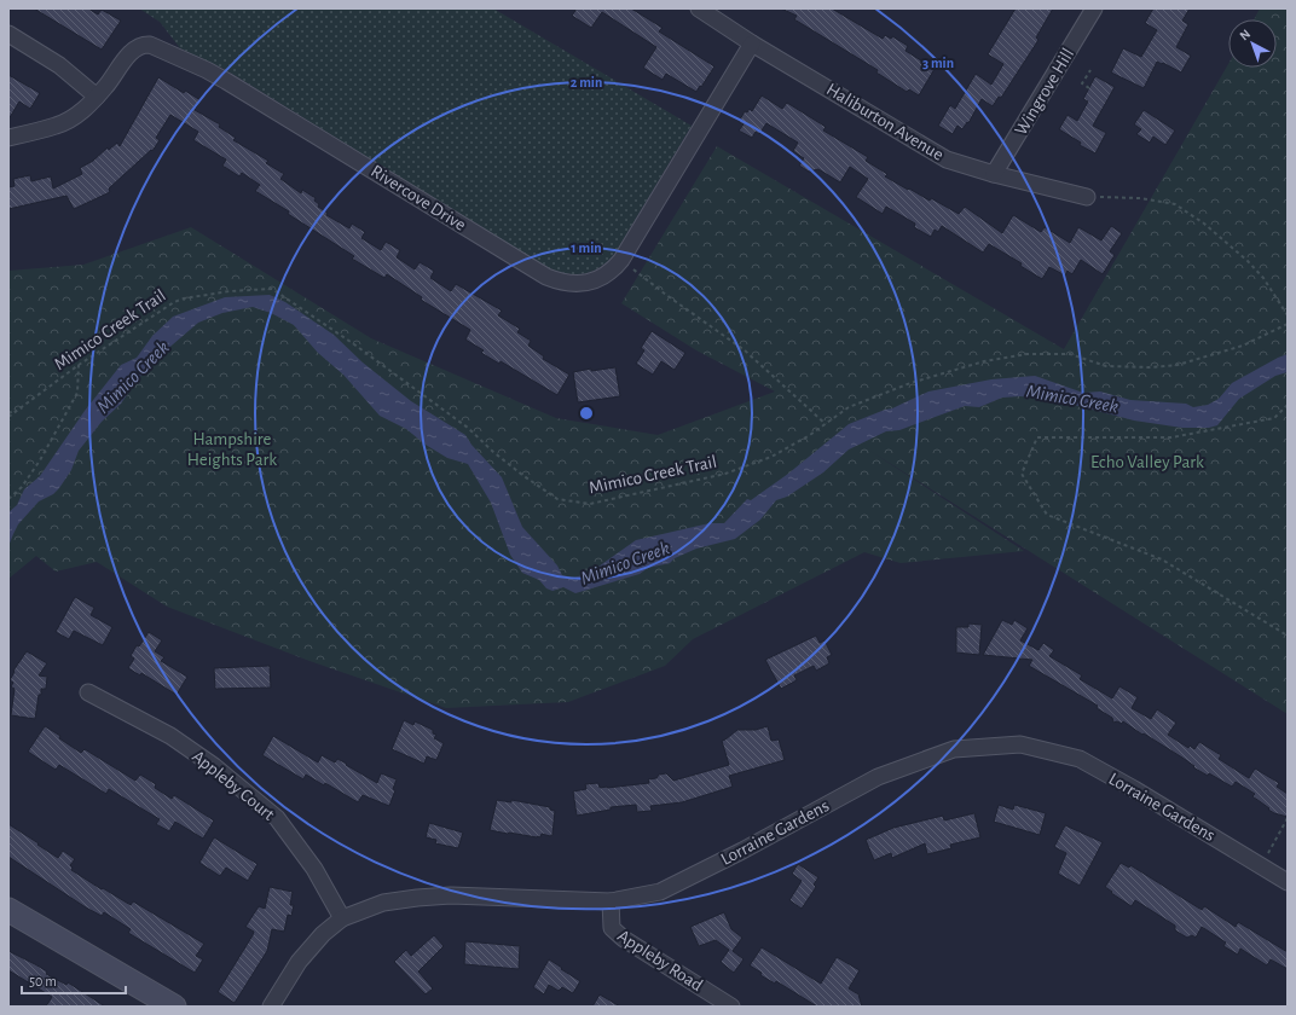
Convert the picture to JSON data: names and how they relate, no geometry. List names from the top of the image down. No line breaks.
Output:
{"streets":{"street":["Wingrove Hill","Haliburton Avenue","Rivercove Drive","Appleby Court","Lorraine Gardens","Appleby Road"],"path":["Mimico Creek Trail"]},"crossings":[["Wingrove Hill","Haliburton Avenue"],["Haliburton Avenue","Rivercove Drive"],["Appleby Court","Lorraine Gardens"],["Lorraine Gardens","Appleby Road"]],"water":["Mimico Creek"],"parks":["Hampshire Heights Park","Echo Valley Park"],"scale_bar":"50 m","north":"top left","rings":["3 min","2 min","1 min"]}
